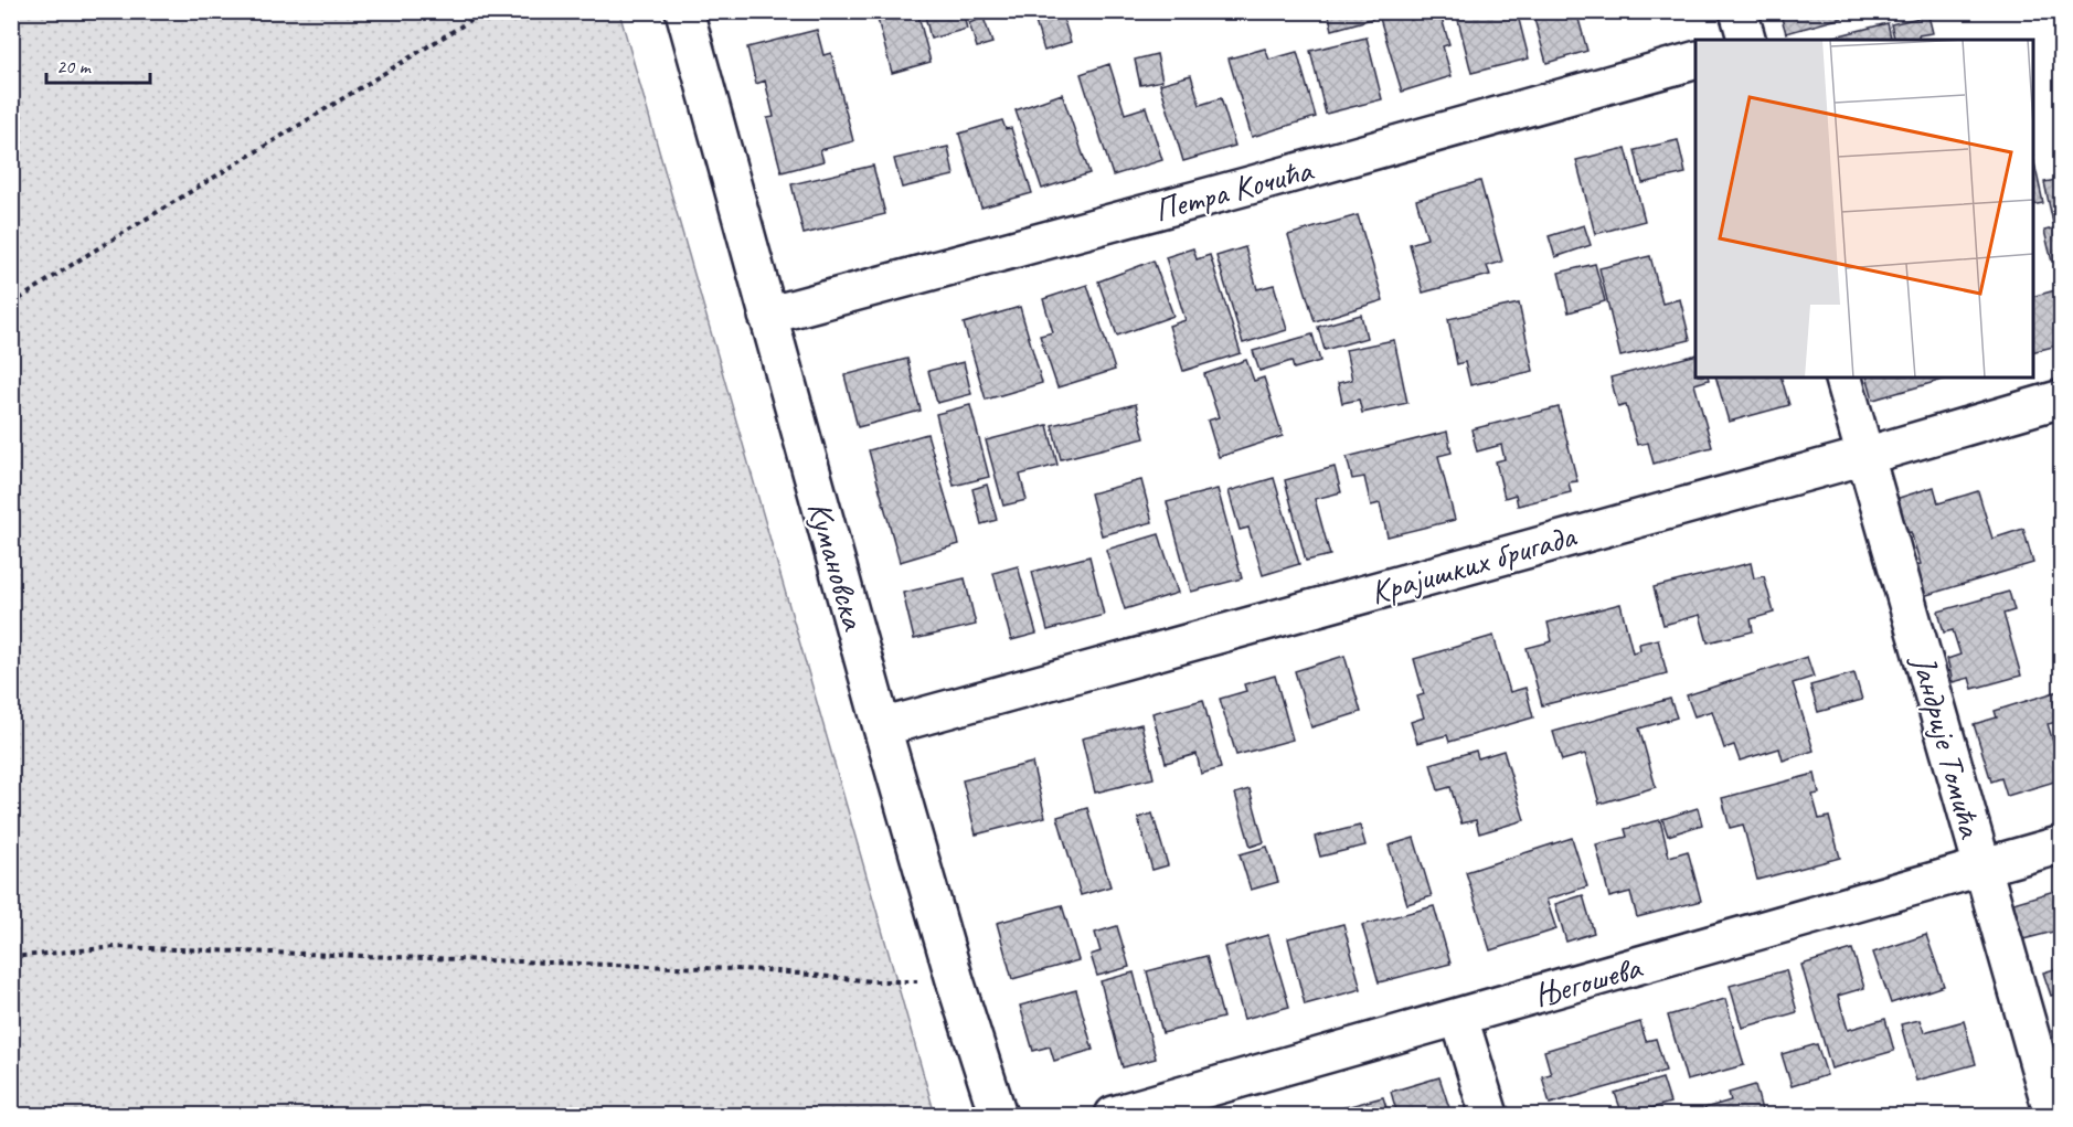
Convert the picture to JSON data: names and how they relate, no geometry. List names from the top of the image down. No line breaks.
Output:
{"streets":{"street":["Петра Кочића","Крајишких бригада","Кумановска","Јандрије Томића","Његошева"]},"crossings":[["Петра Кочића","Кумановска"],["Крајишких бригада","Кумановска"],["Крајишких бригада","Јандрије Томића"],["Јандрије Томића","Његошева"]],"scale_bar":"20 m"}
